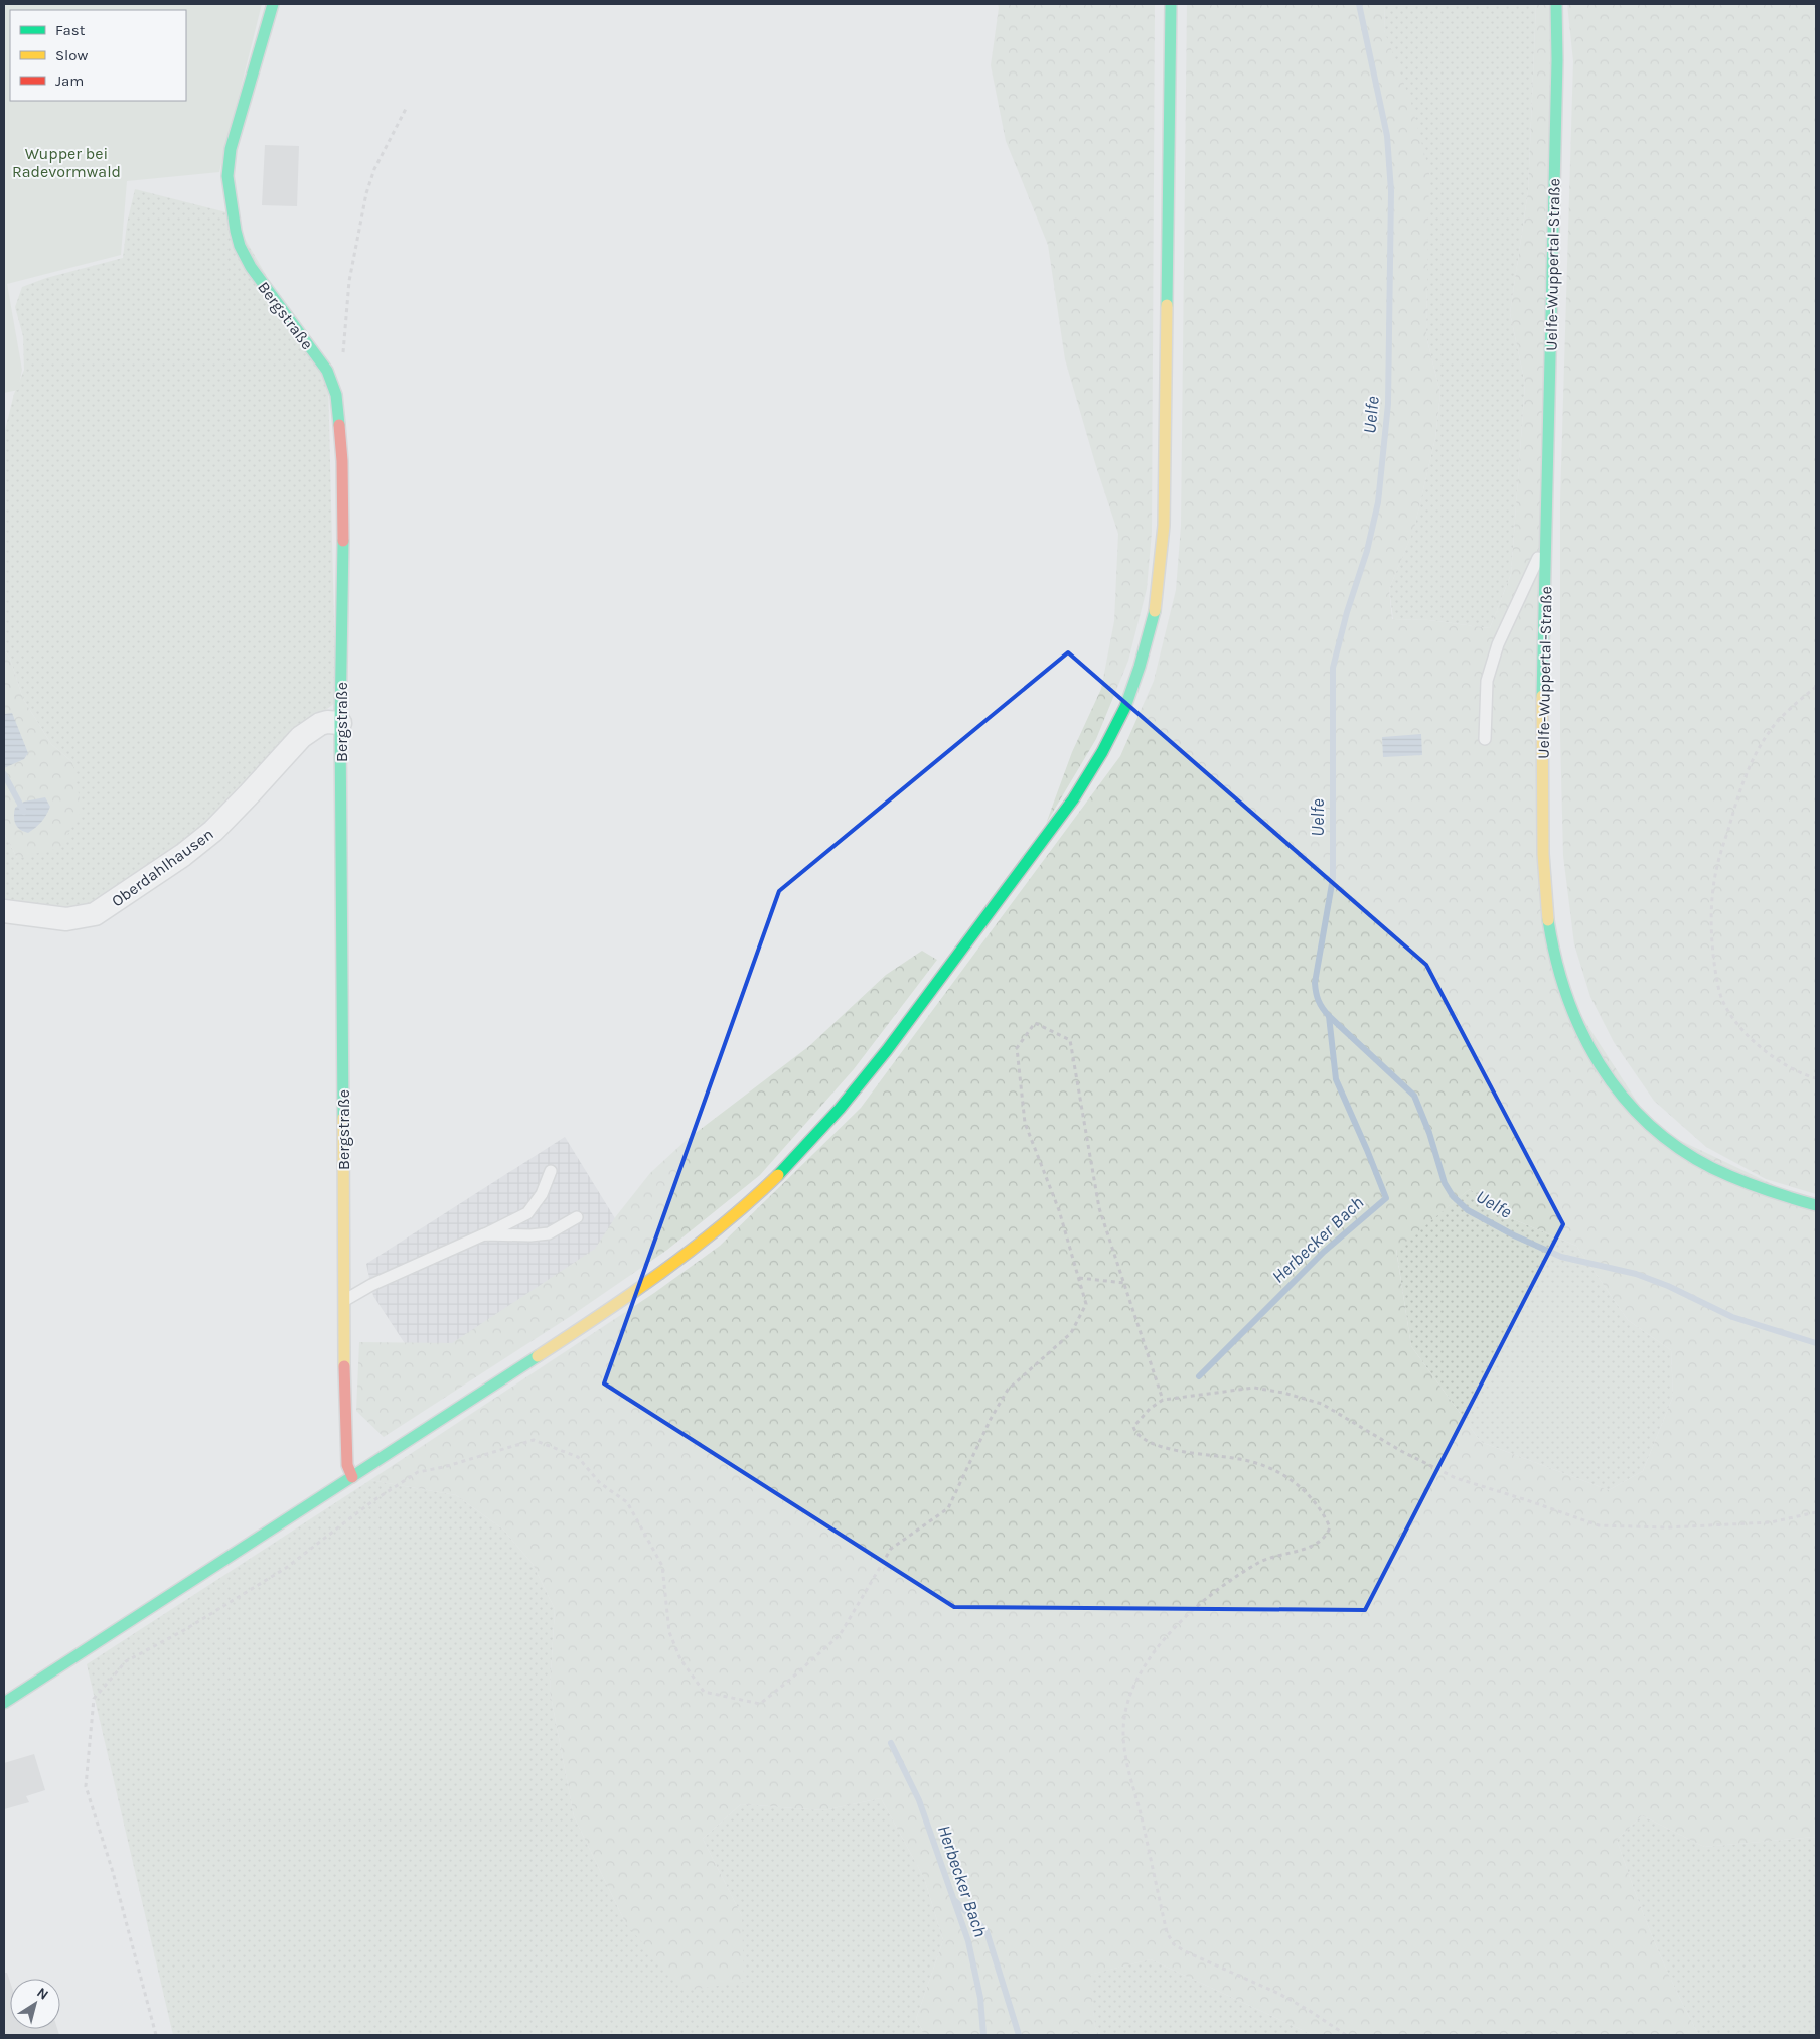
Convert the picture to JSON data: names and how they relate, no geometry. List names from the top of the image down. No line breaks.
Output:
{"streets":{"main road":["Uelfe-Wuppertal-Straße","Bergstraße"],"street":["Oberdahlhausen"]},"crossings":[["Bergstraße","Oberdahlhausen"]],"water":["Uelfe","Herbecker Bach"],"parks":["Wupper bei Radevormwald"],"legend":["Fast","Slow","Jam"],"north":"top right"}
